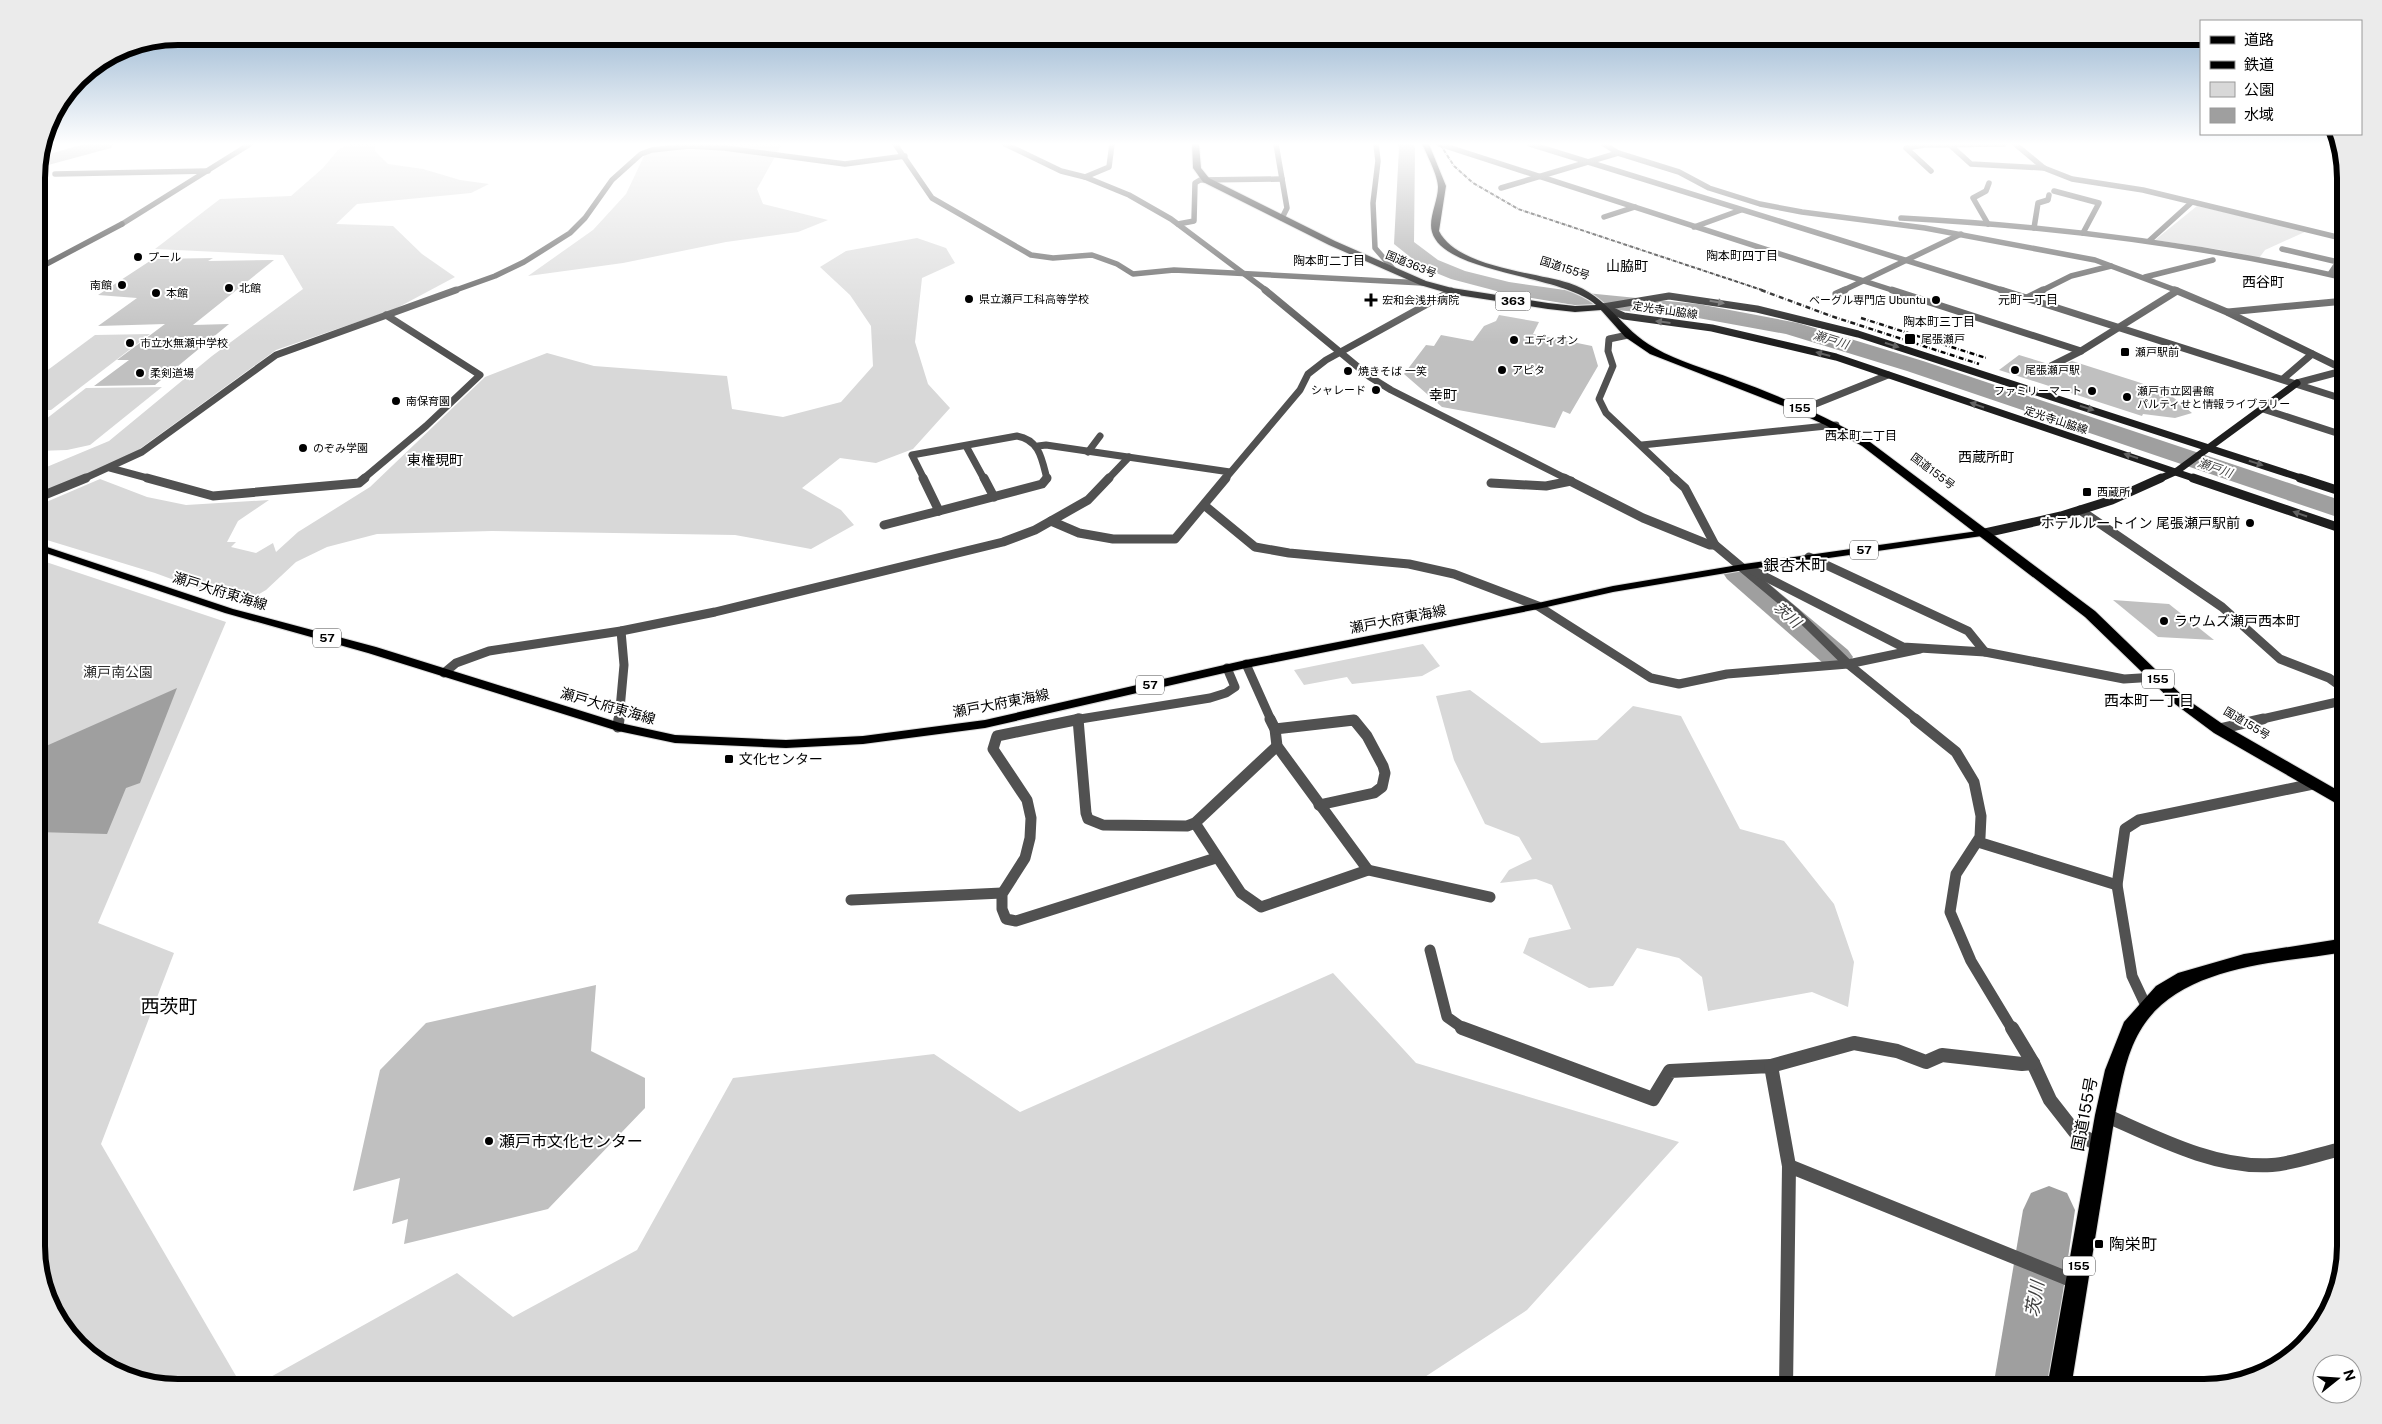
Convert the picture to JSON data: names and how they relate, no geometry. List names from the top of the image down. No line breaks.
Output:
{"streets":{"highway":["国道363号","国道155号","363","155"],"main road":["定光寺山脇線","57","瀬戸大府東海線"]},"crossings":[["国道363号","国道155号"],["国道363号","定光寺山脇線"],["国道155号","定光寺山脇線"],["国道155号","瀬戸大府東海線"]],"districts":["陶本町四丁目","陶本町二丁目","山脇町","西谷町","元町一丁目","陶本町三丁目","幸町","西本町二丁目","西蔵所町","東権現町","銀杏木町","西本町一丁目","西茨町"],"water":["瀬戸川","茨川"],"parks":["瀬戸南公園"],"places":{"other":["プール","南館","北館","本館","県立瀬戸工科高等学校","ベーグル専門店 Ubuntu","エディオン","市立水無瀬中学校","アピタ","尾張瀬戸駅","焼きそば 一笑","柔剣道場","シャレード","ファミリーマート","瀬戸市立図書館 パルティせと情報ライブラリー","南保育園","のぞみ学園","ホテルルートイン 尾張瀬戸駅前","ラウムズ瀬戸西本町","瀬戸市文化センター"],"health":["宏和会浅井病院"],"transit":["尾張瀬戸","瀬戸駅前","西蔵所","文化センター","陶栄町"]},"legend":["道路","鉄道","公園","水域"],"north":"right"}
